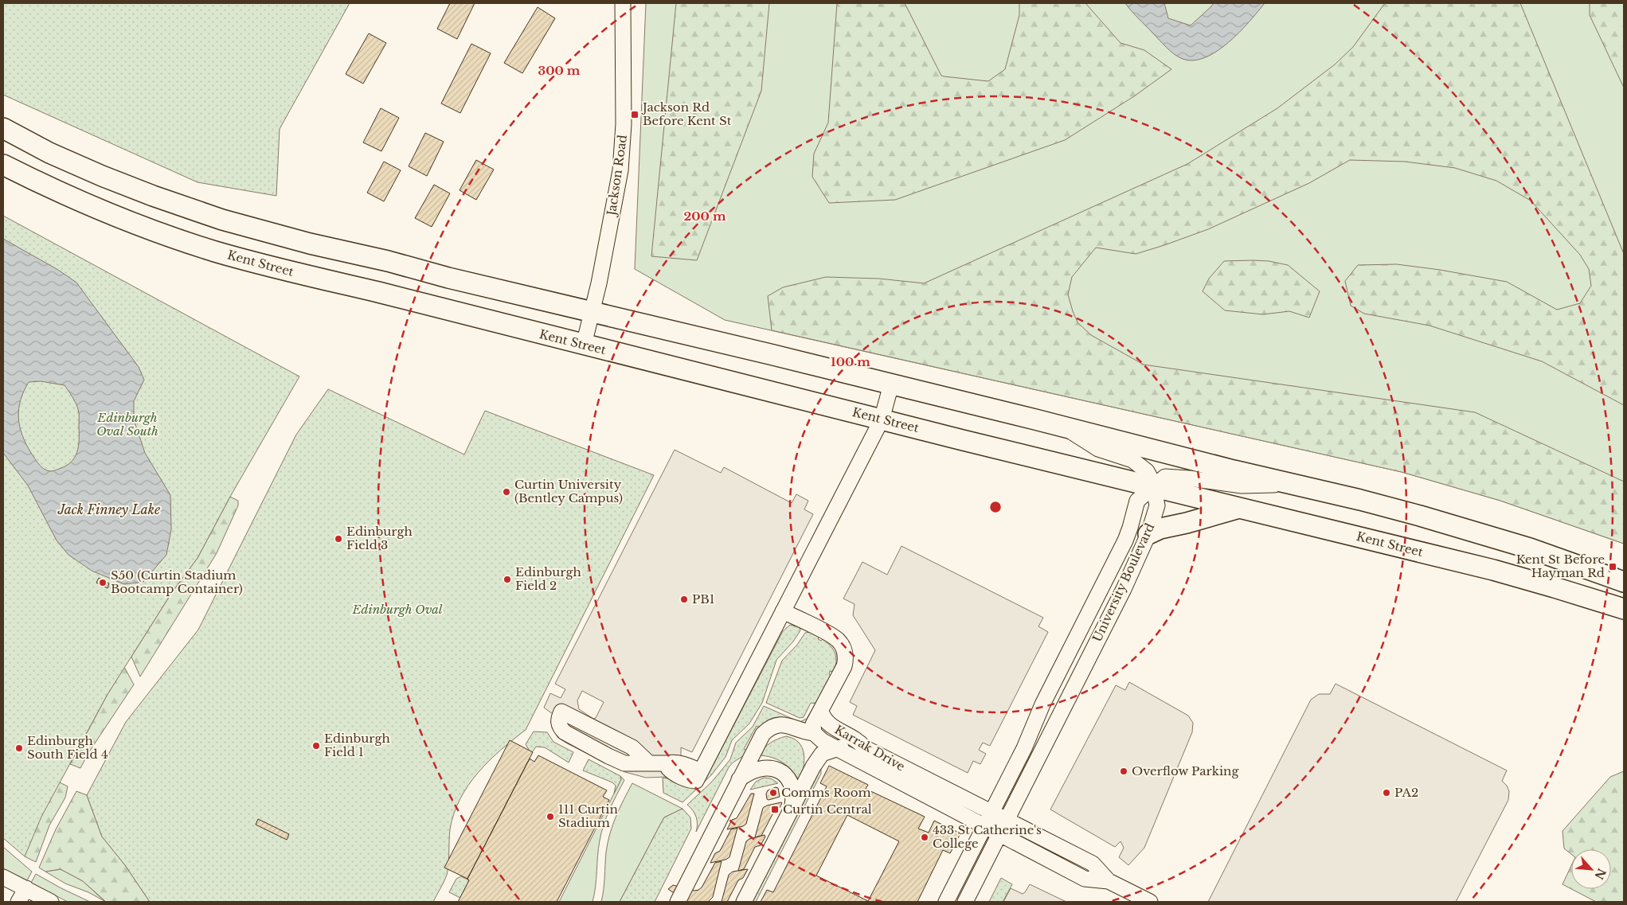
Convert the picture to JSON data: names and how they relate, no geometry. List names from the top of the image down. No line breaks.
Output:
{"streets":{"main road":["Kent Street"],"street":["Jackson Road","University Boulevard","Karrak Drive"]},"crossings":[["Jackson Road","Kent Street"],["Kent Street","University Boulevard"],["University Boulevard","Karrak Drive"]],"water":["Jack Finney Lake"],"parks":["Edinburgh Oval South","Edinburgh Oval"],"places":{"transit":["Jackson Rd Before Kent St","Kent St Before Hayman Rd","Curtin Central"],"other":["Curtin University (Bentley Campus)","Edinburgh Field 3","Edinburgh Field 2","S50 (Curtin Stadium Bootcamp Container)","PB1","Edinburgh Field 1","Edinburgh South Field 4","Overflow Parking","Comms Room","PA2","111 Curtin Stadium","433 St Catherine's College"]},"north":"bottom right","rings":["300 m","200 m","100 m"]}
